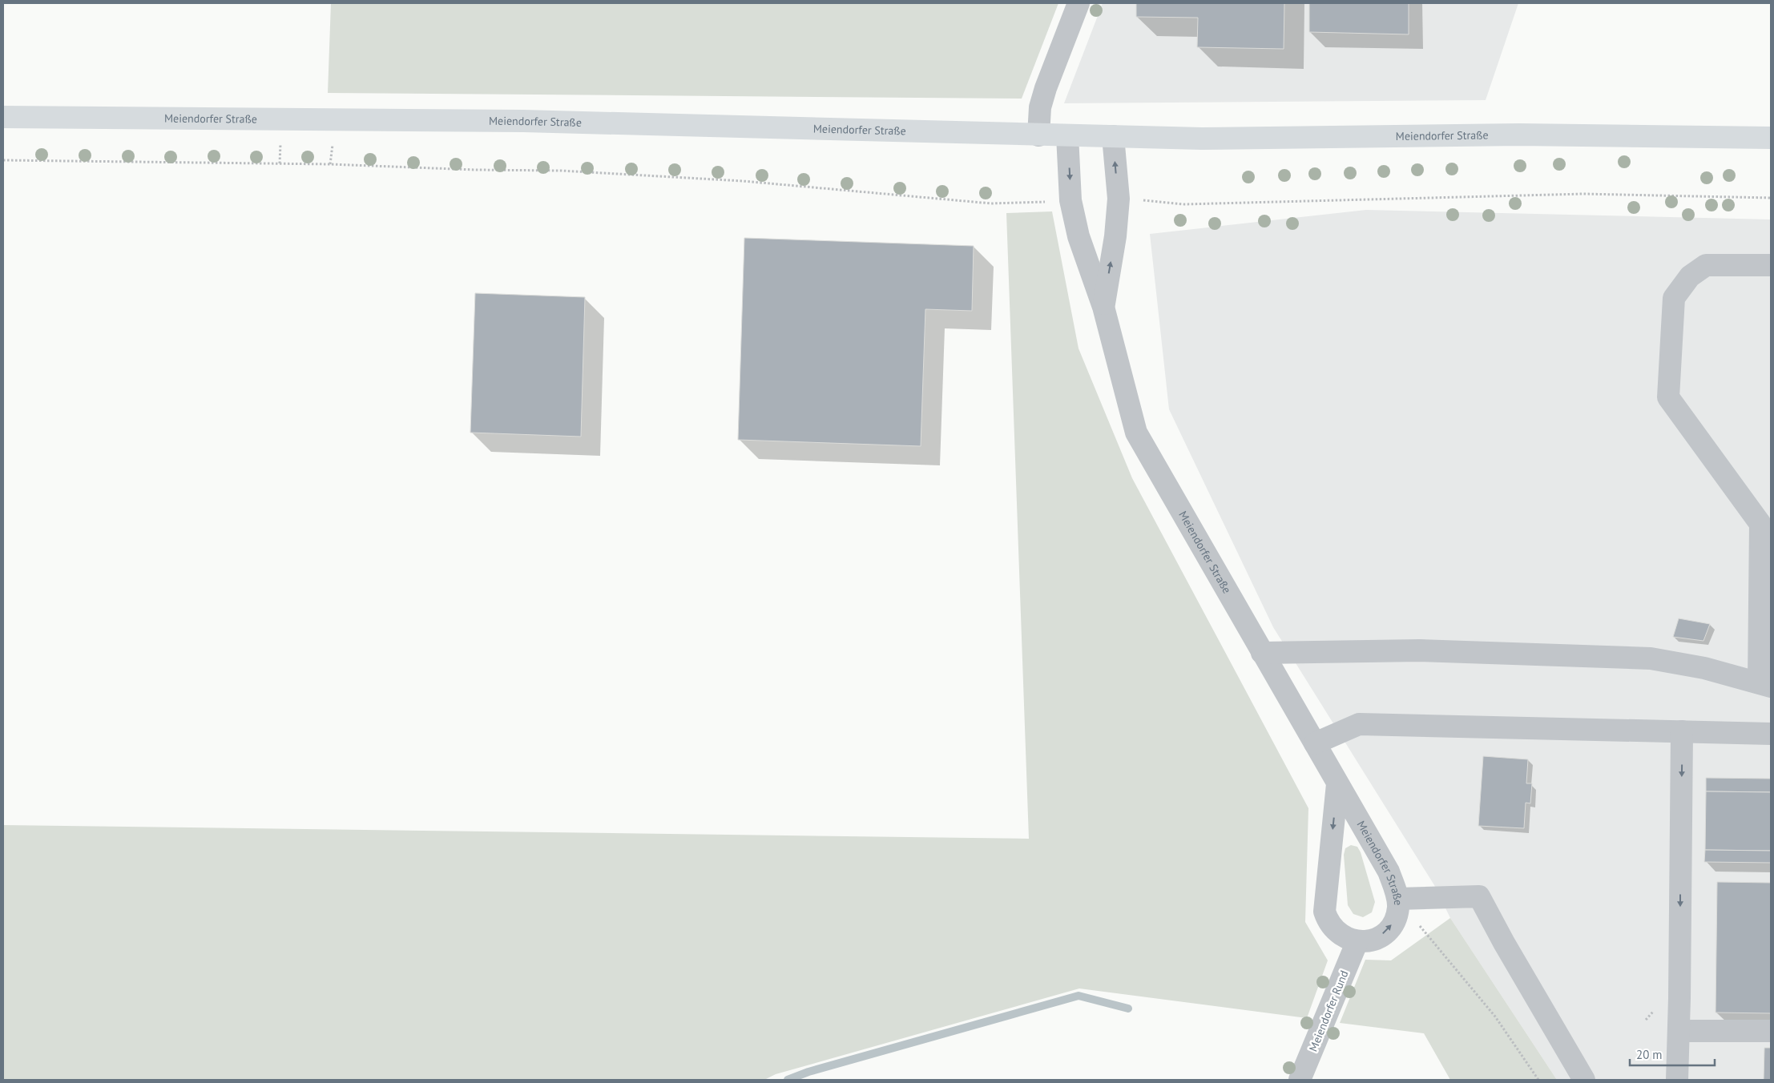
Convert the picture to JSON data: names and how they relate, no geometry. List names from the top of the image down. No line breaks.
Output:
{"streets":{"main road":["Meiendorfer Straße"],"street":["Meiendorfer Rund"]},"crossings":[["Meiendorfer Straße","Meiendorfer Rund"]],"scale_bar":"20 m"}
